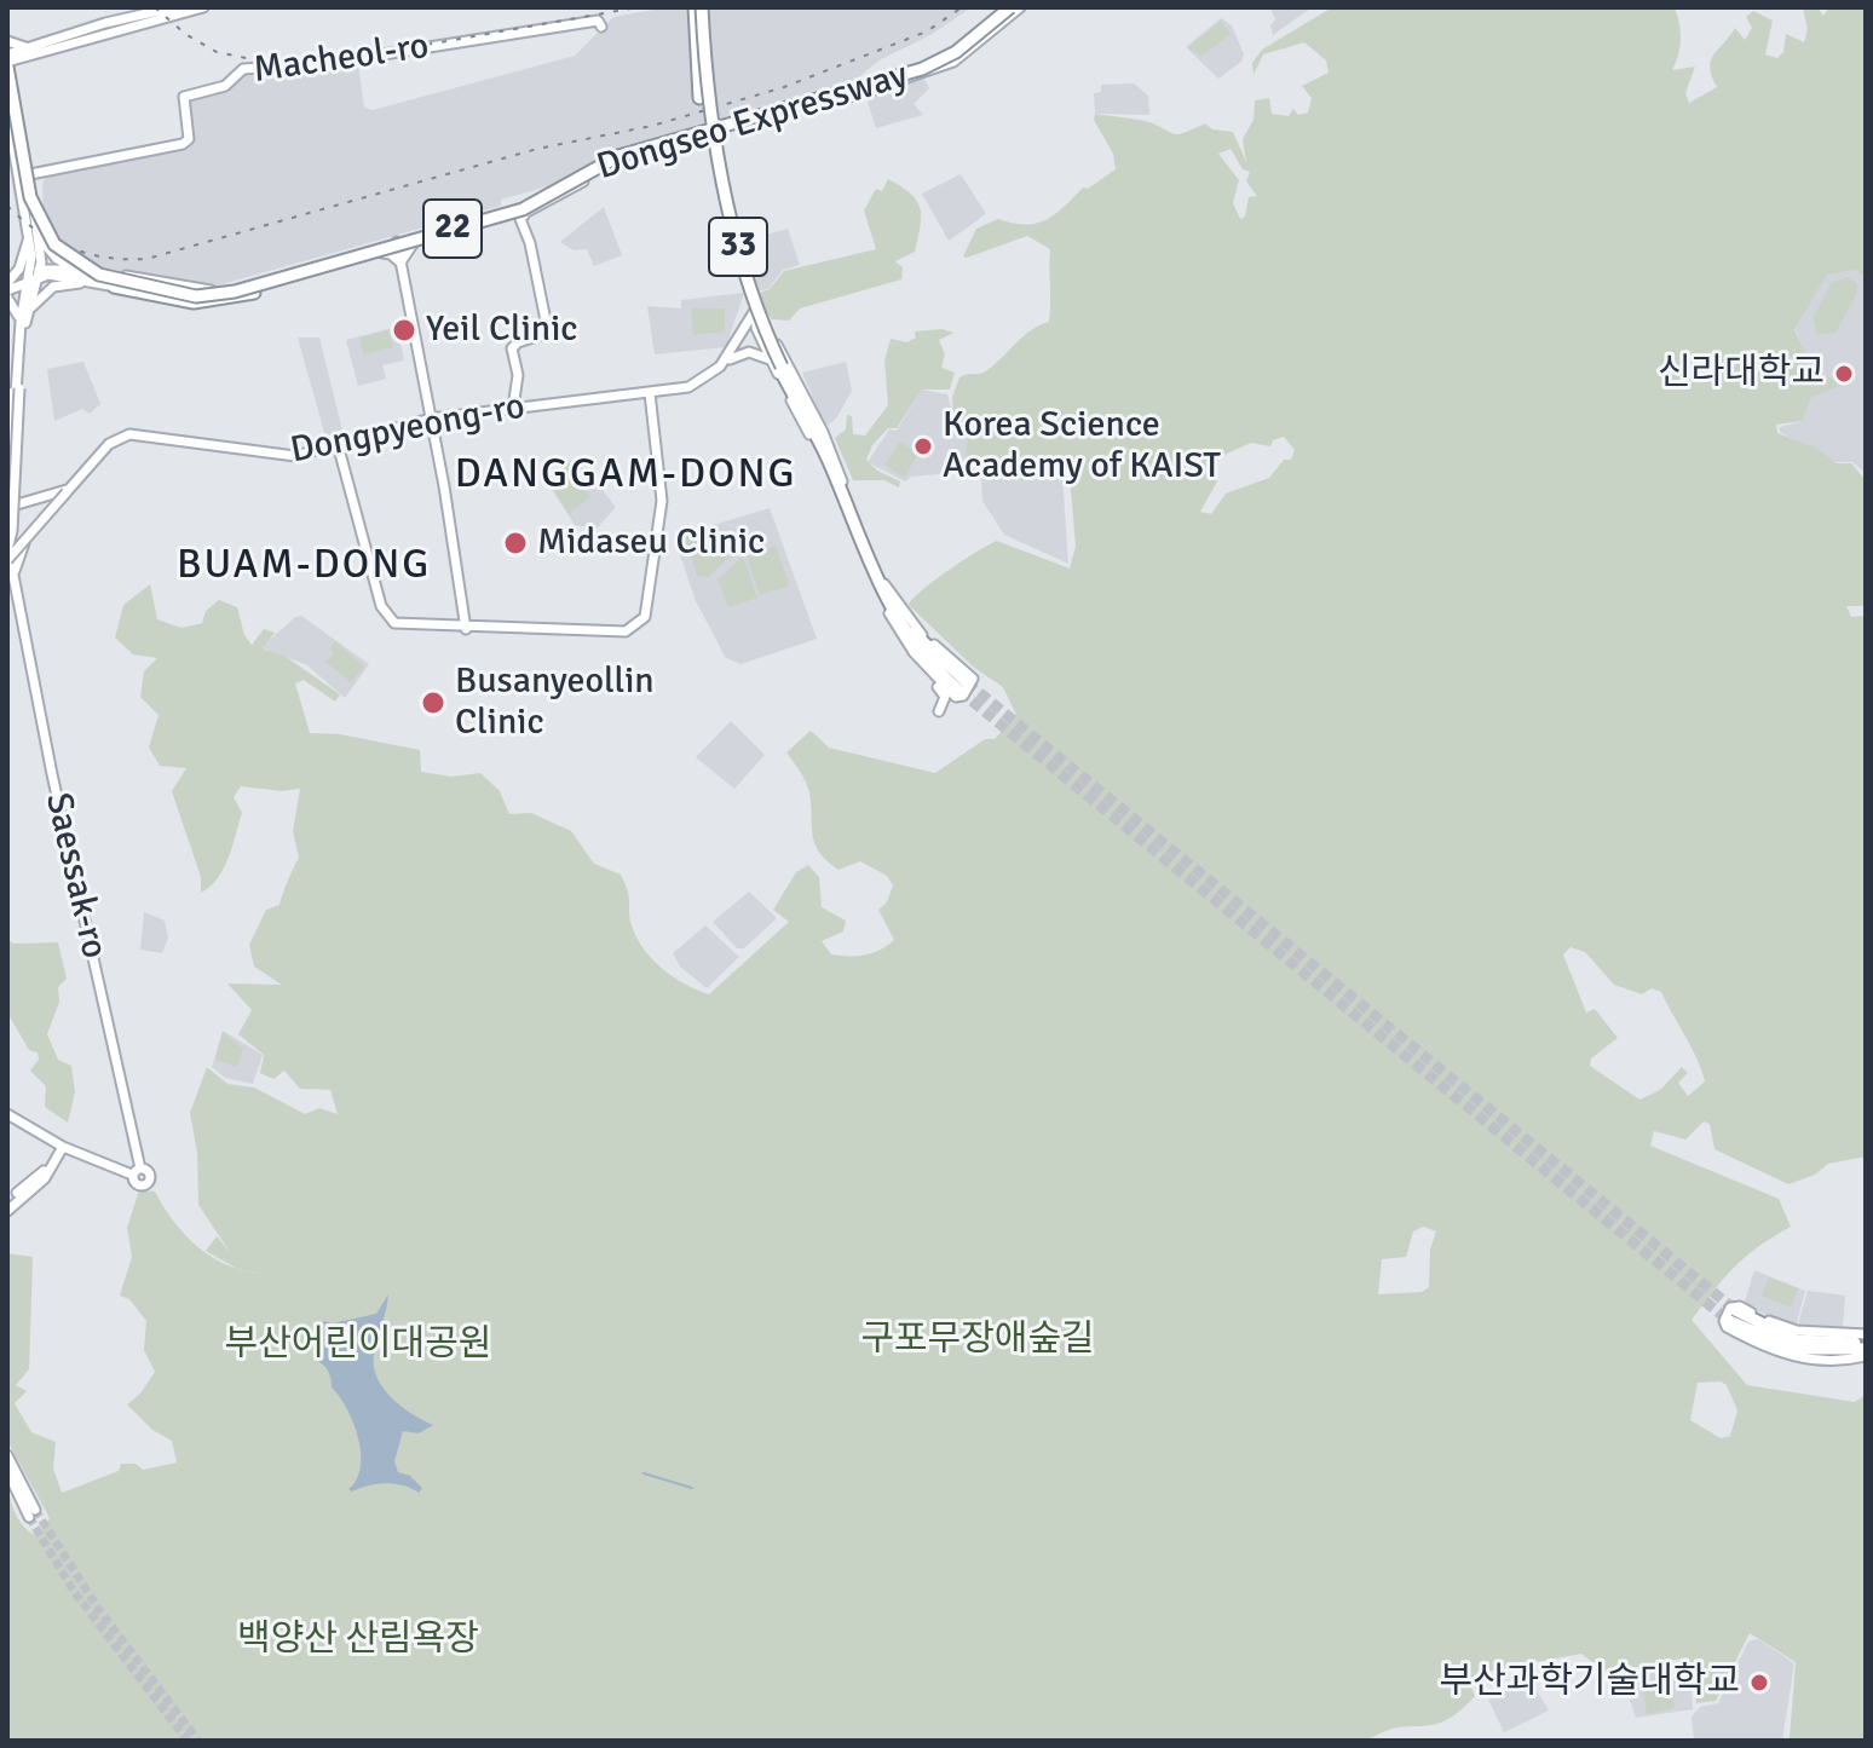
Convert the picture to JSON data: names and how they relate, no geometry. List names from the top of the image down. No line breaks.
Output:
{"streets":{"highway":["Dongseo Expressway","22","33"],"main road":["Macheol-ro","Dongpyeong-ro","Saessak-ro"]},"crossings":[["Dongpyeong-ro","Saessak-ro"]],"districts":["DANGGAM-DONG","BUAM-DONG"],"parks":["구포무장애숲길","부산어린이대공원","백양산 산림욕장"],"places":["Yeil Clinic","신라대학교","Korea Science Academy of KAIST","Midaseu Clinic","Busanyeollin Clinic","부산과학기술대학교"]}
